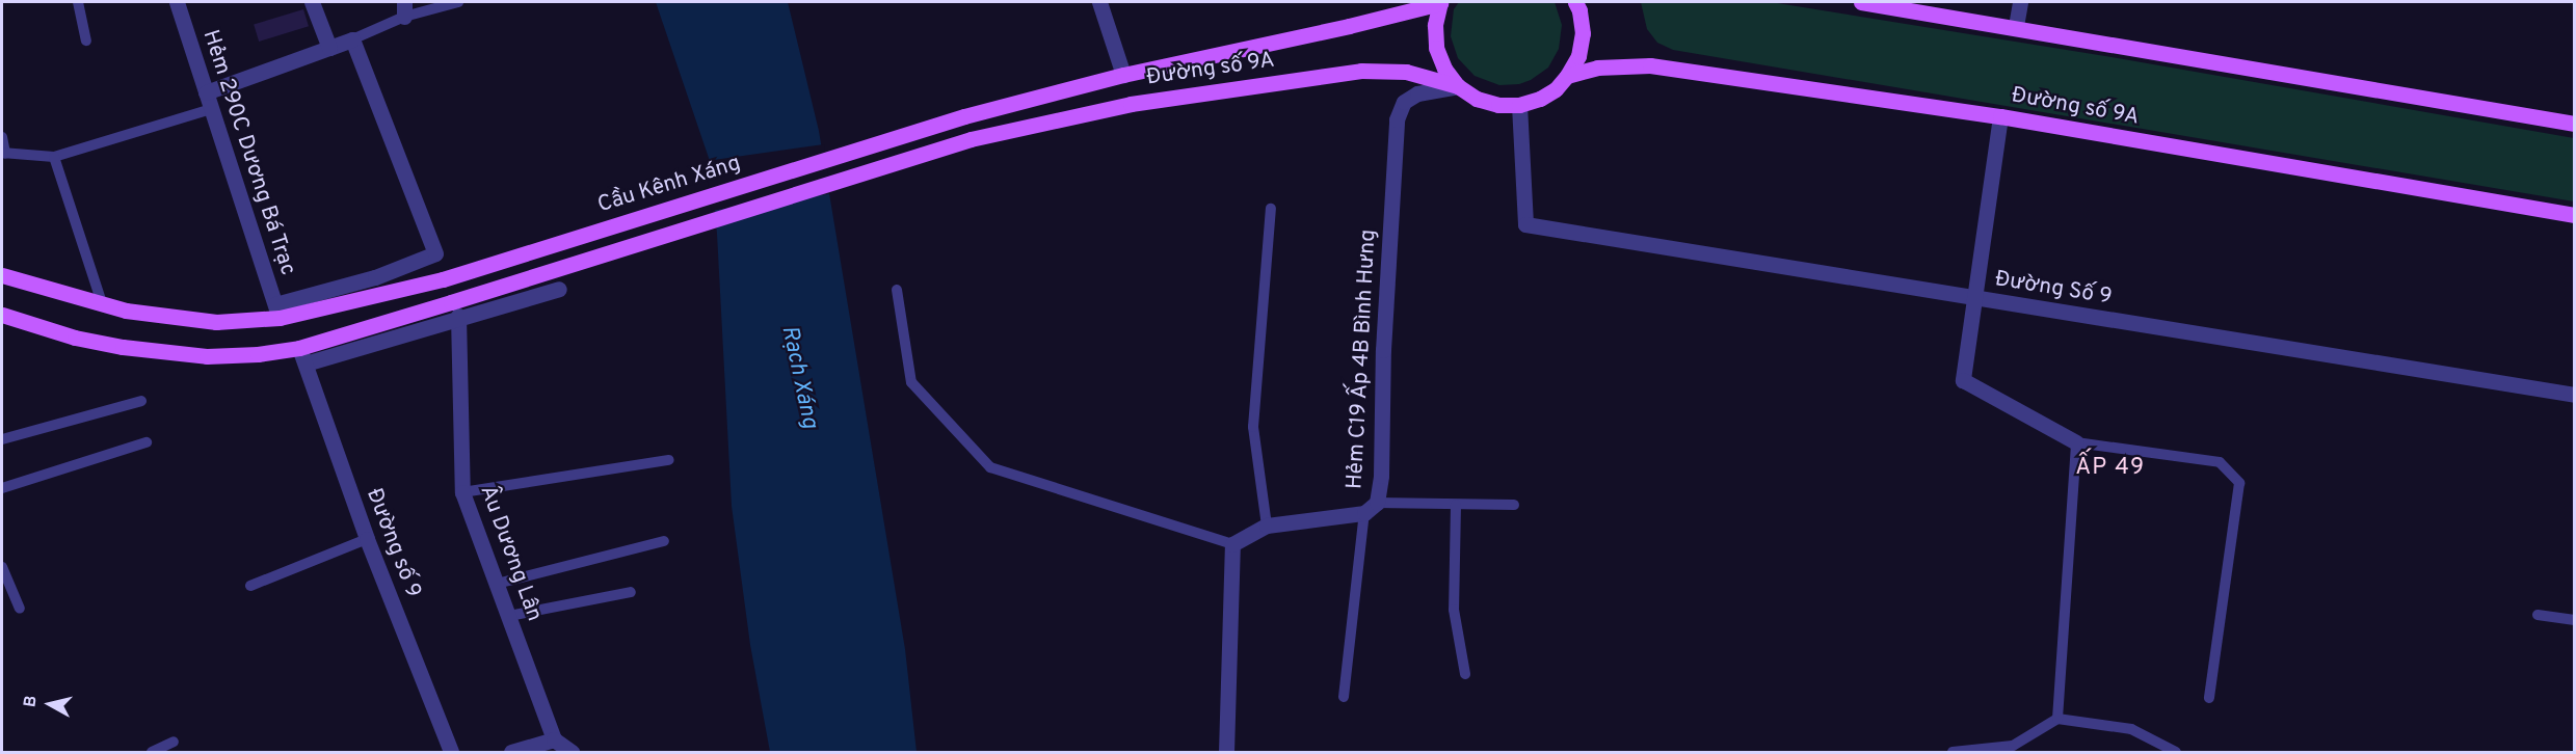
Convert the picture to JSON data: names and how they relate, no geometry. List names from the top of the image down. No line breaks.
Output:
{"streets":{"main road":["Đường số 9A","Cầu Kênh Xáng"],"street":["Hẻm 290C Dương Bá Trạc","Đường Số 9","Hẻm C19 Ấp 4B Bình Hưng","Đường số 9","Âu Dương Lân"]},"crossings":[["Đường số 9A","Cầu Kênh Xáng"],["Đường số 9A","Đường Số 9"],["Đường số 9A","Hẻm C19 Ấp 4B Bình Hưng"],["Đường số 9A","Đường số 9"],["Hẻm 290C Dương Bá Trạc","Cầu Kênh Xáng"]],"districts":["ẤP 49"],"water":["Rạch Xáng"],"north":"left"}
